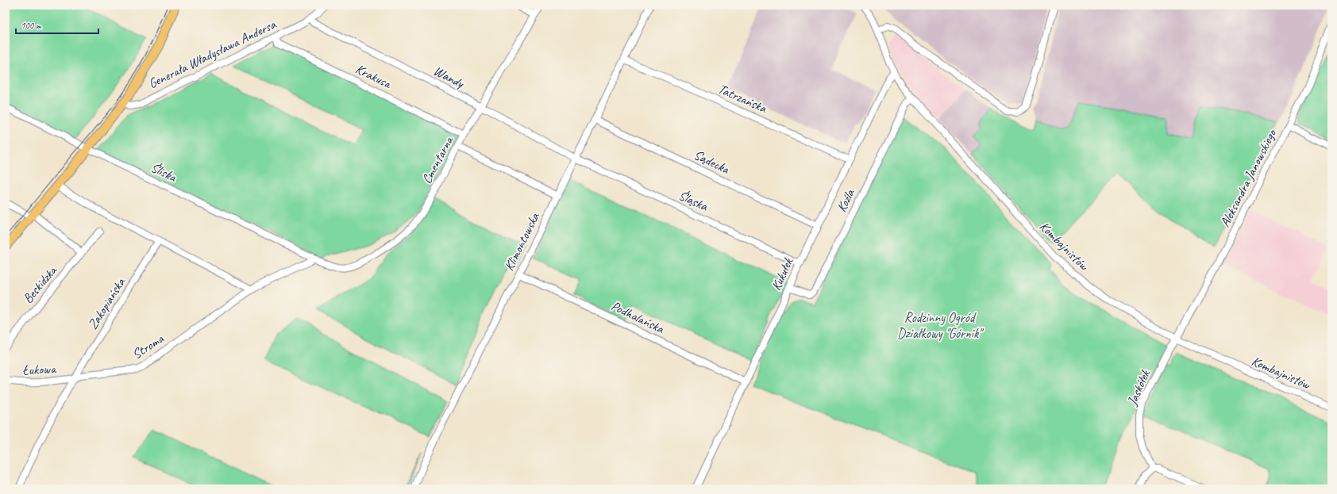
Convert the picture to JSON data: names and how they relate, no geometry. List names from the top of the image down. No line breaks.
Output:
{"streets":{"main road":["Generała Władysława Andersa"],"street":["Krakusa","Wandy","Tatrzańska","Cmentarna","Sądecka","Śliska","Aleksandra Janowskiego","Śląska","Koźla","Klimontowska","Kombajnistów","Kukułek","Beskidzka","Zakopiańska","Podhalańska","Stroma","Łukowa","Jaskółek"]},"crossings":[["Generała Władysława Andersa","Krakusa"],["Generała Władysława Andersa","Wandy"],["Generała Władysława Andersa","Śliska"],["Krakusa","Cmentarna"],["Wandy","Cmentarna"],["Wandy","Śląska"],["Wandy","Klimontowska"],["Tatrzańska","Klimontowska"],["Tatrzańska","Kukułek"],["Cmentarna","Śliska"],["Cmentarna","Stroma"],["Sądecka","Klimontowska"],["Sądecka","Kukułek"],["Śliska","Stroma"],["Aleksandra Janowskiego","Kombajnistów"],["Aleksandra Janowskiego","Jaskółek"],["Śląska","Klimontowska"],["Śląska","Kukułek"],["Koźla","Kombajnistów"],["Koźla","Kukułek"],["Klimontowska","Podhalańska"],["Kombajnistów","Kukułek"],["Kombajnistów","Jaskółek"],["Kukułek","Podhalańska"],["Zakopiańska","Stroma"],["Zakopiańska","Łukowa"],["Stroma","Łukowa"]],"parks":["Rodzinny Ogród Działkowy \"Górnik\""],"scale_bar":"100 m"}
